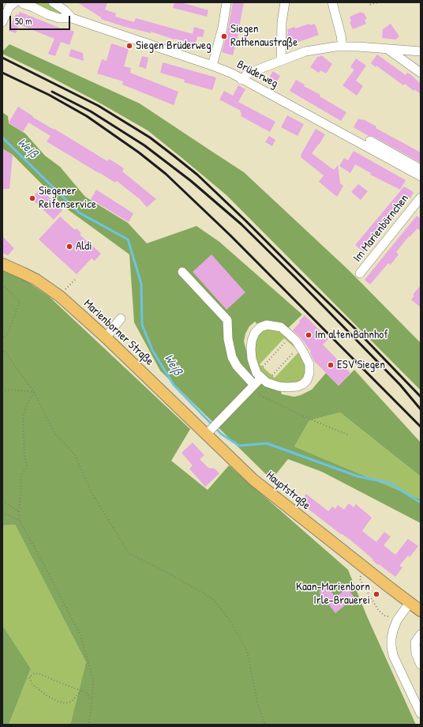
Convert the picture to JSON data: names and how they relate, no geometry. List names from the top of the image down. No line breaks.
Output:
{"streets":{"main road":["Marienborner Straße","Hauptstraße"],"street":["Brüderweg","Im Marienbörnchen"]},"crossings":[["Marienborner Straße","Hauptstraße"]],"water":["Weiß"],"places":["Siegen Rathenaustraße","Siegen Brüderweg","Siegener Reifenservice","Aldi","Im alten Bahnhof","ESV Siegen","Kaan-Marienborn Irle-Brauerei"],"scale_bar":"50 m"}
